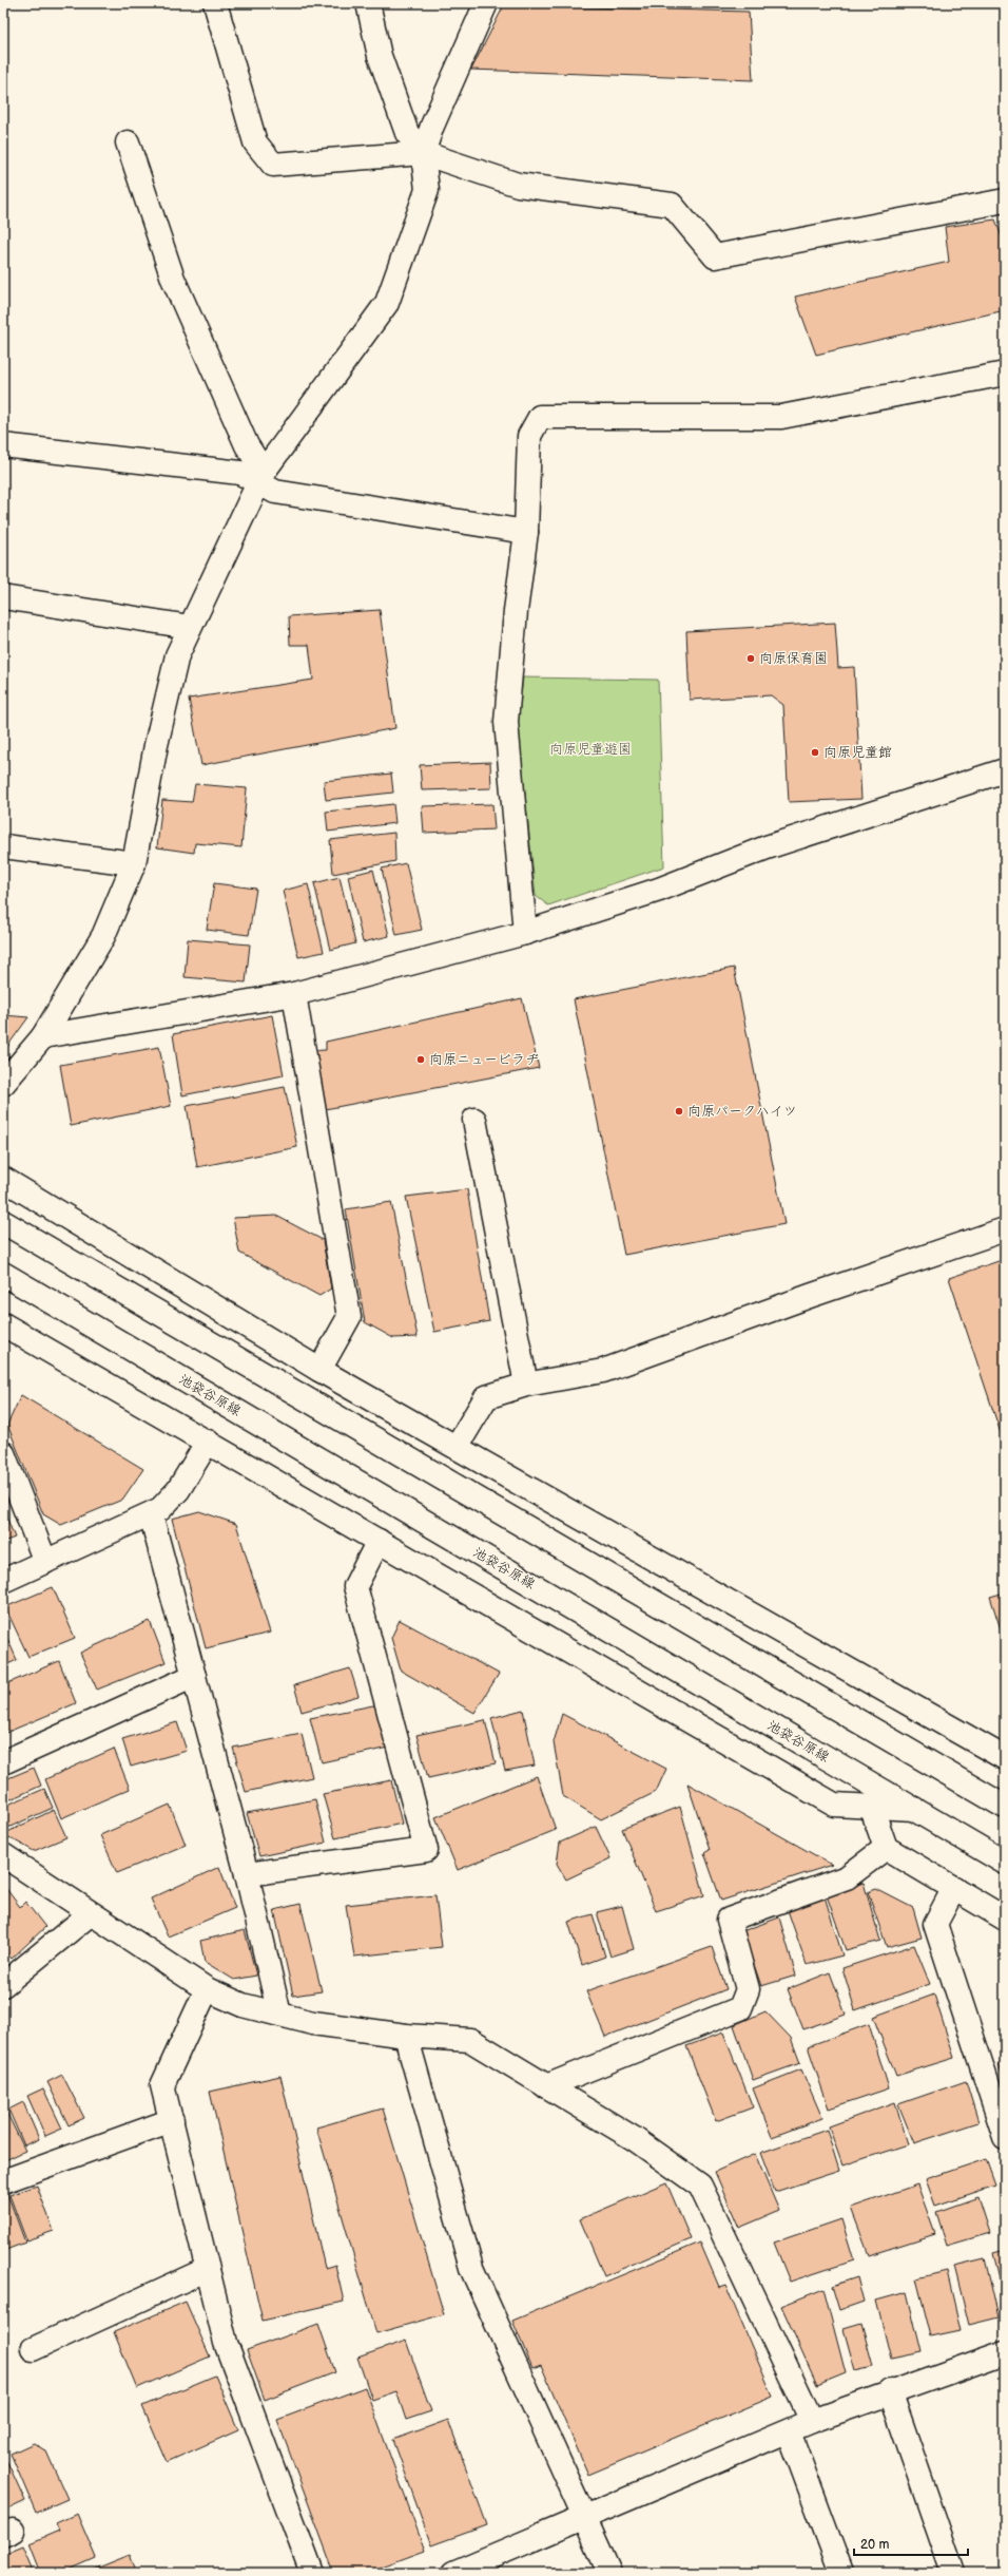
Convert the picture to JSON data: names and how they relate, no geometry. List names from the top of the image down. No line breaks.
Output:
{"streets":{"street":["池袋谷原線"]},"parks":["向原児童遊園"],"places":["向原保育園","向原児童館","向原ニュービラヂ","向原パークハイツ"],"scale_bar":"20 m"}
